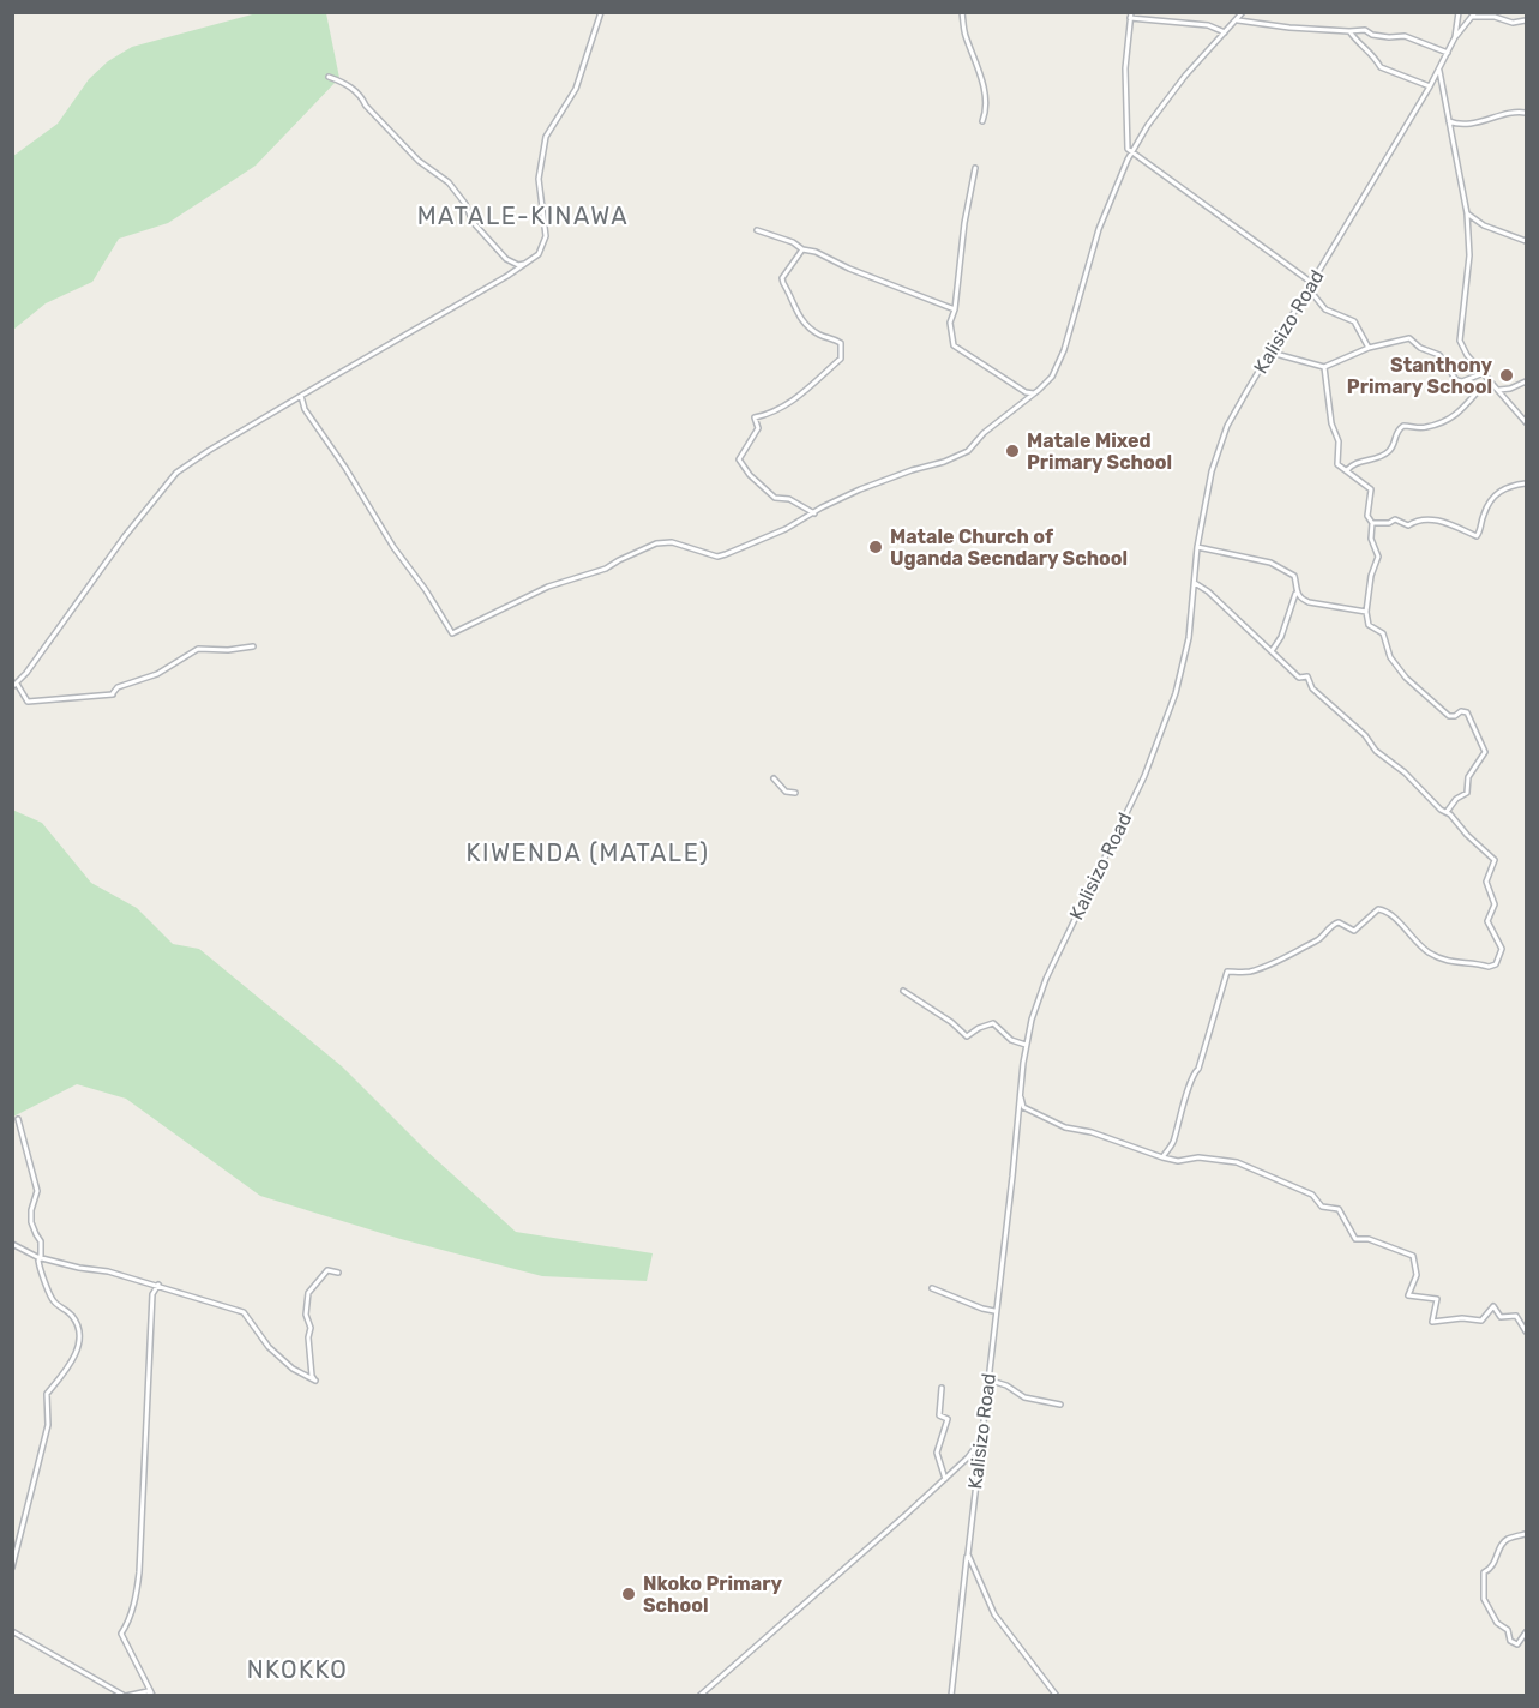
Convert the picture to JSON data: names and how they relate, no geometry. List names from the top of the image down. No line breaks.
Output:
{"streets":{"street":["Kalisizo Road"]},"districts":["MATALE-KINAWA","KIWENDA (MATALE)","NKOKKO"],"places":["Stanthony Primary School","Matale Mixed Primary School","Matale Church of Uganda Secndary School","Nkoko Primary School"]}
